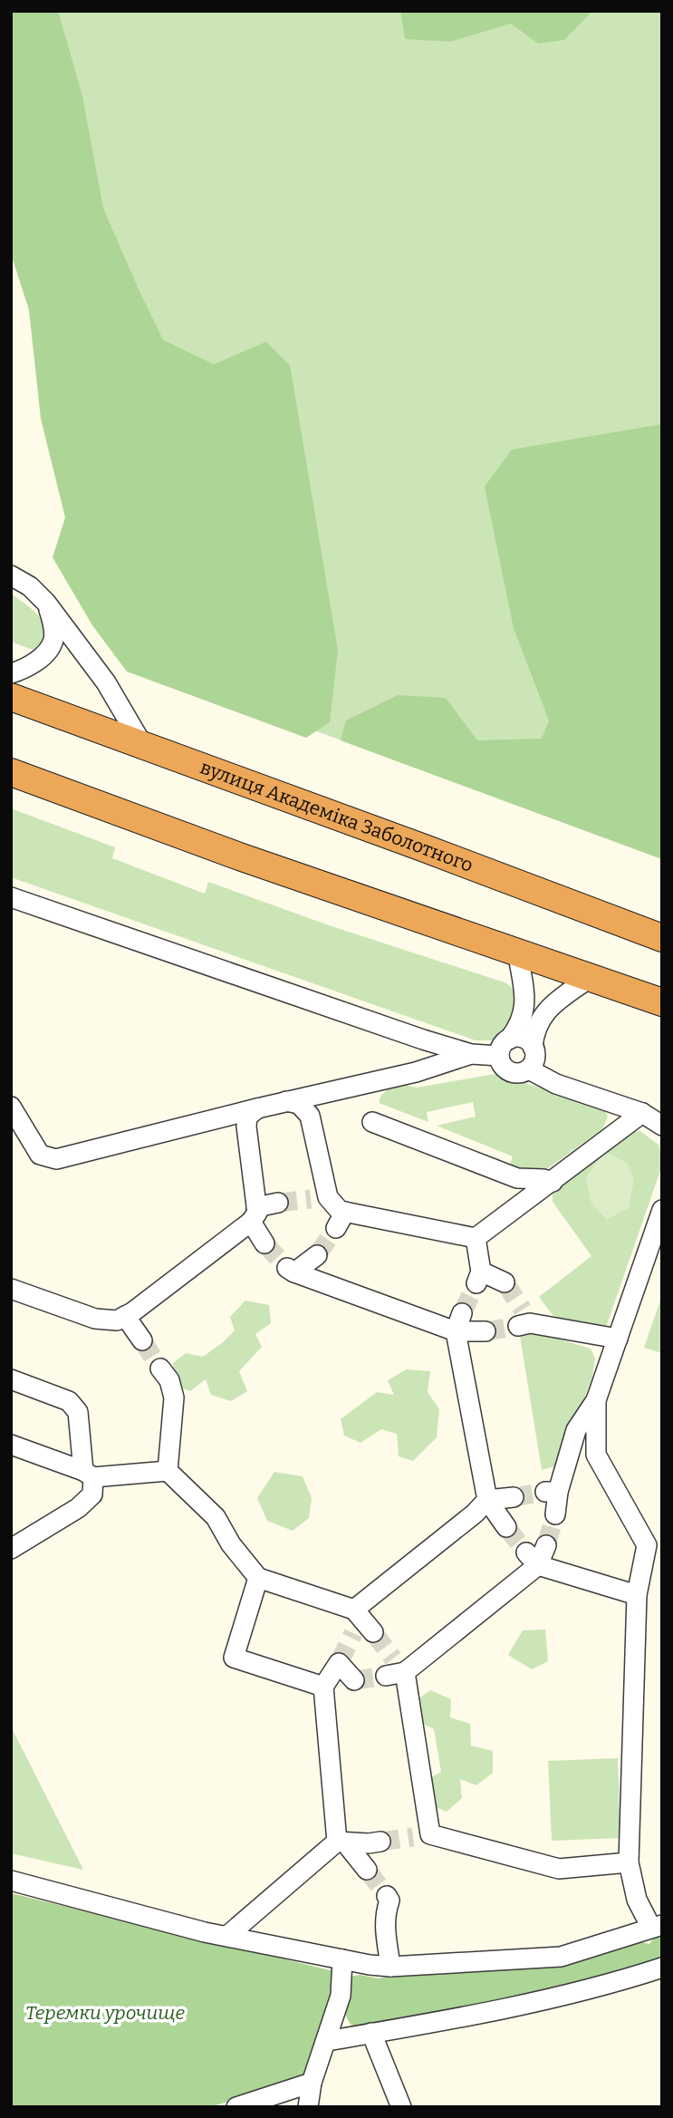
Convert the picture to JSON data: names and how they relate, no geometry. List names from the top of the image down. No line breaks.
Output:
{"streets":{"highway":["вулиця Академіка Заболотного"]},"parks":["Теремки урочище"]}
